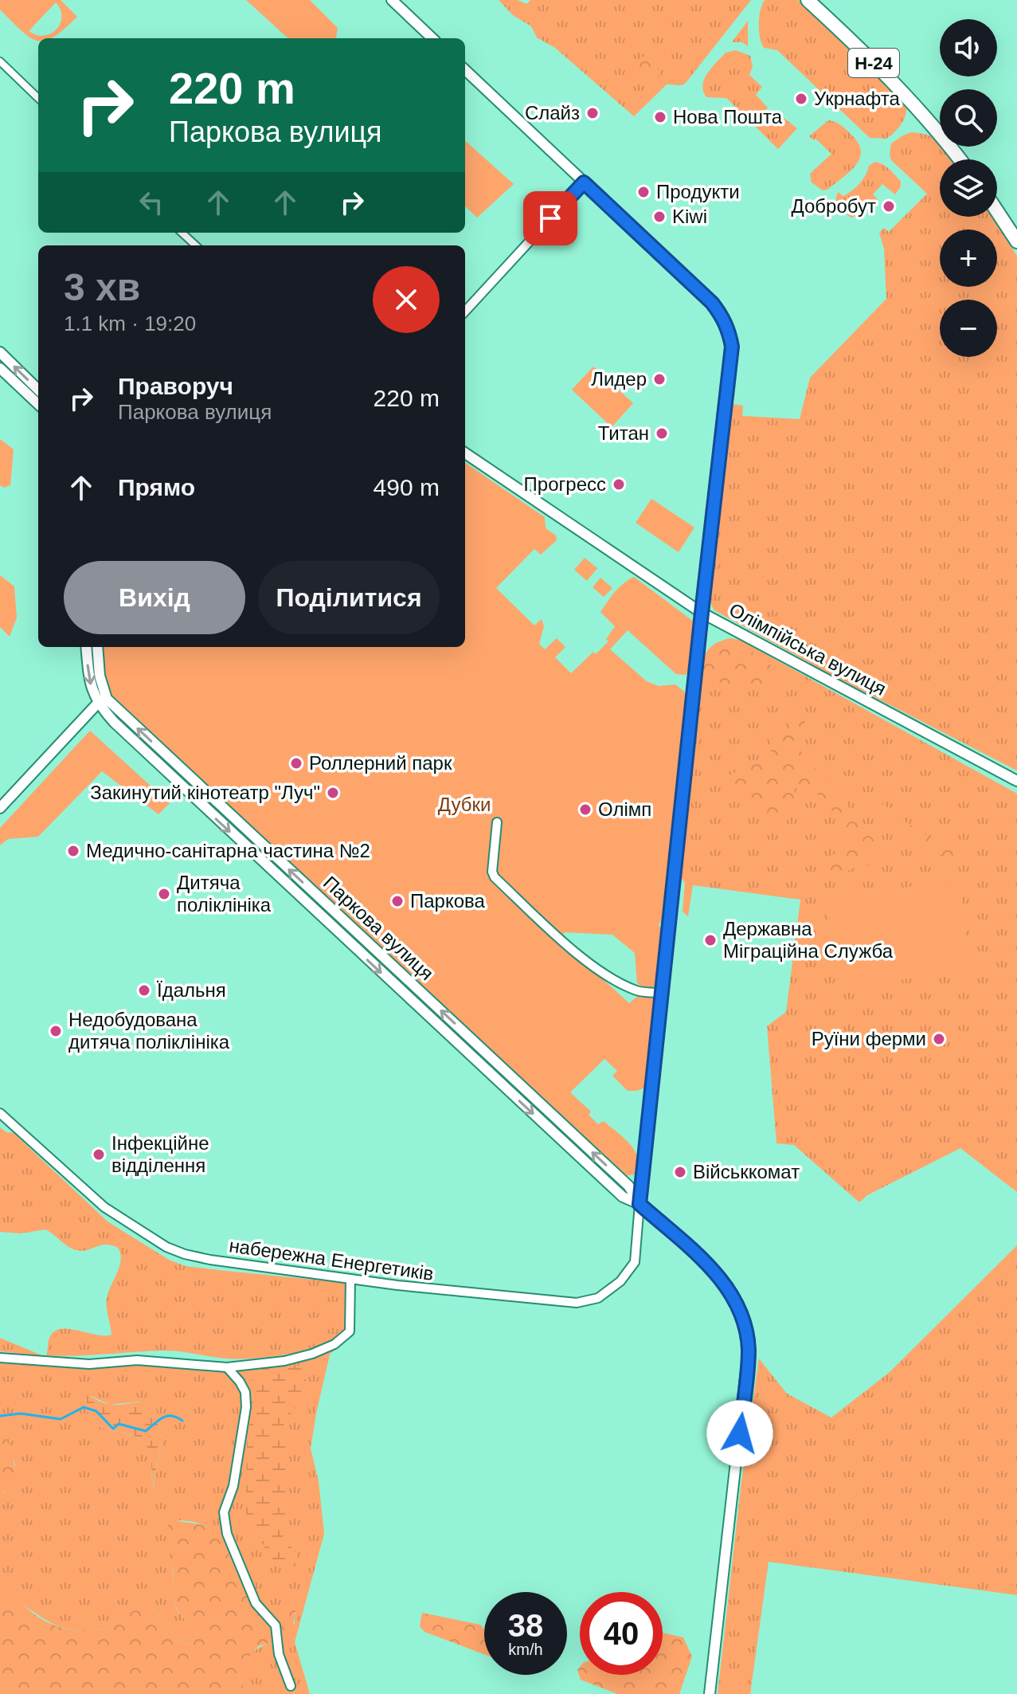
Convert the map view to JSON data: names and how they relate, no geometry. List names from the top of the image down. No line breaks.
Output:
{"streets":{"main road":["Н-24"],"street":["Олімпійська вулиця","Паркова вулиця","набережна Енергетиків"]},"crossings":[["Паркова вулиця","набережна Енергетиків"]],"parks":["Дубки"],"places":["Укрнафта","Слайз","Нова Пошта","Продукти","Добробут","Kiwi","Лидер","Титан","Прогресс","Роллерний парк","Закинутий кінотеатр \"Луч\"","Олімп","Медично-санітарна частина №2","Дитяча поліклініка","Паркова","Державна Міграційна Служба","Їдальня","Недобудована дитяча поліклініка","Руїни ферми","Інфекційне відділення","Військкомат"],"page":{"map_buttons":["+","−"],"turn":["220 m","Паркова вулиця"],"heading":["3 хв","1.1 km · 19:20"],"list":[{"name":"Праворуч","note":"Паркова вулиця","value":"220 m"},{"name":"Прямо","value":"490 m"}],"buttons":["Вихід","Поділитися"],"speed":"38 km/h","limit":"40"}}
